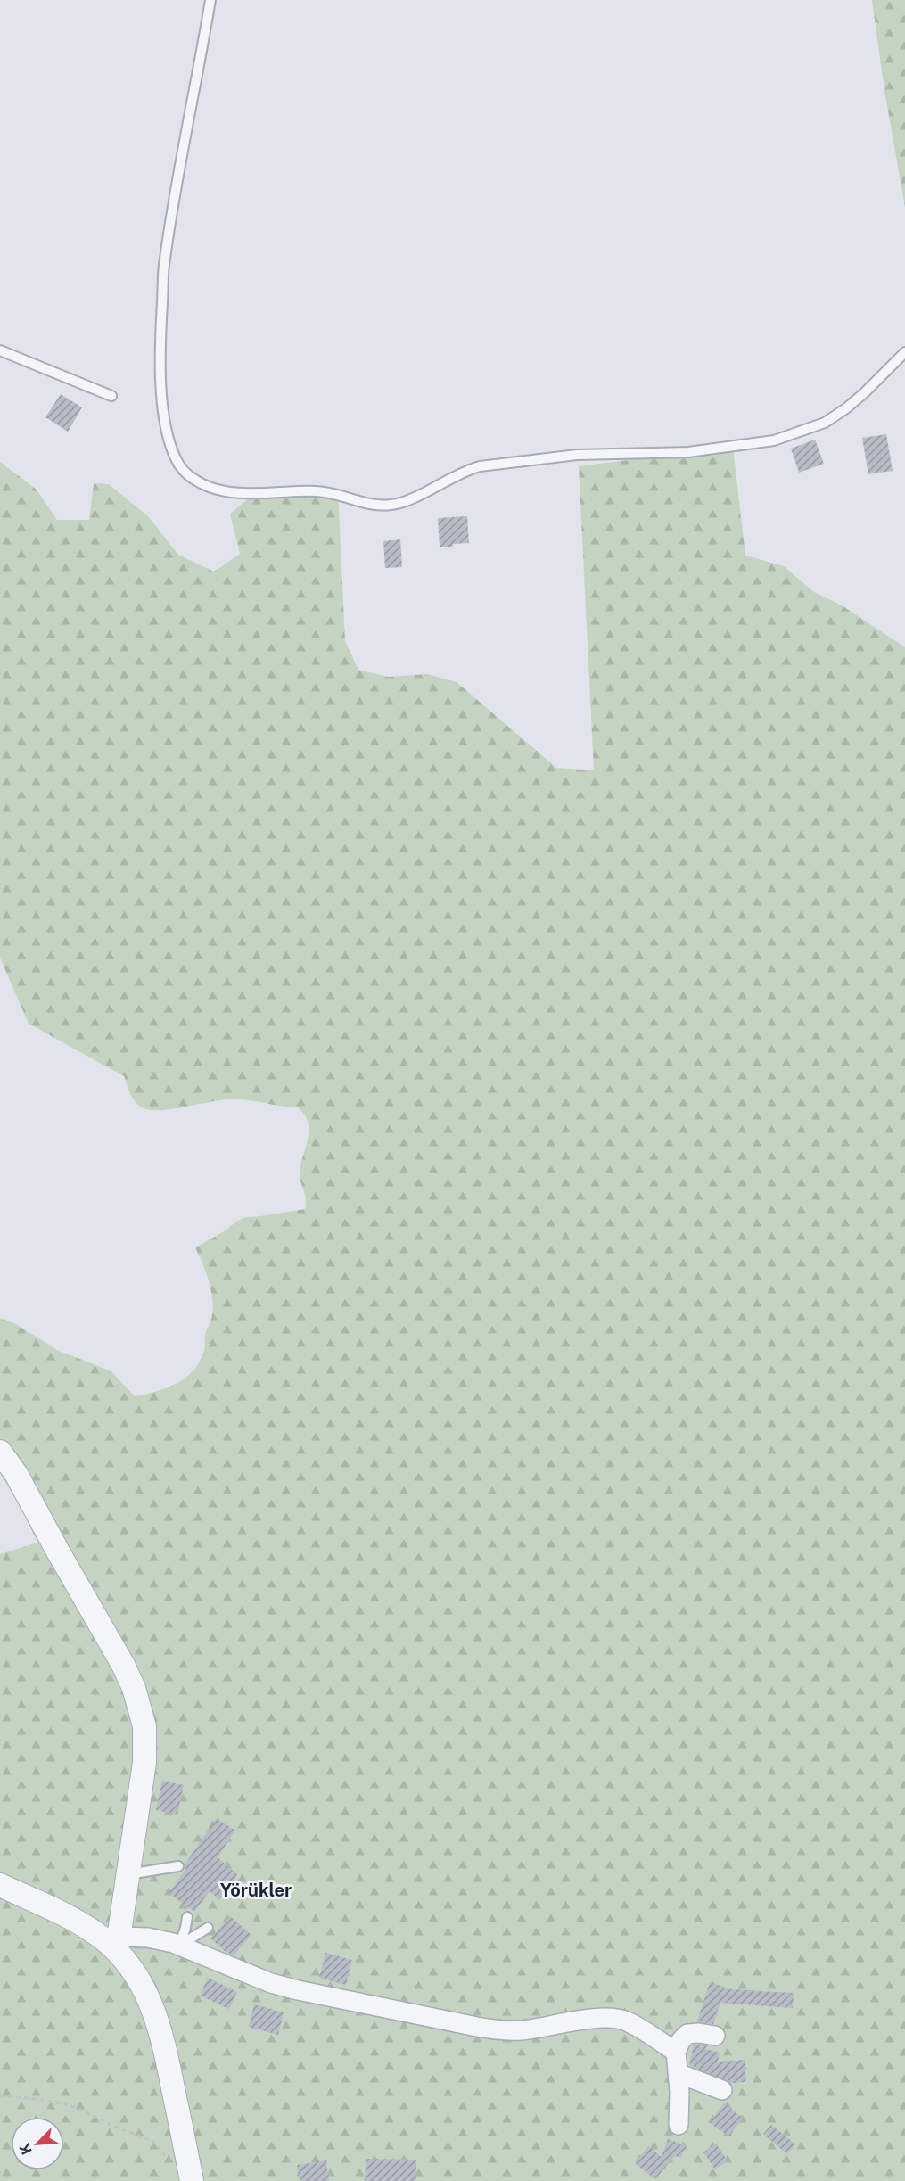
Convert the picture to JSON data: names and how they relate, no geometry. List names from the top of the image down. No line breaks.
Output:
{"districts":["Yörükler"],"north":"bottom left"}
